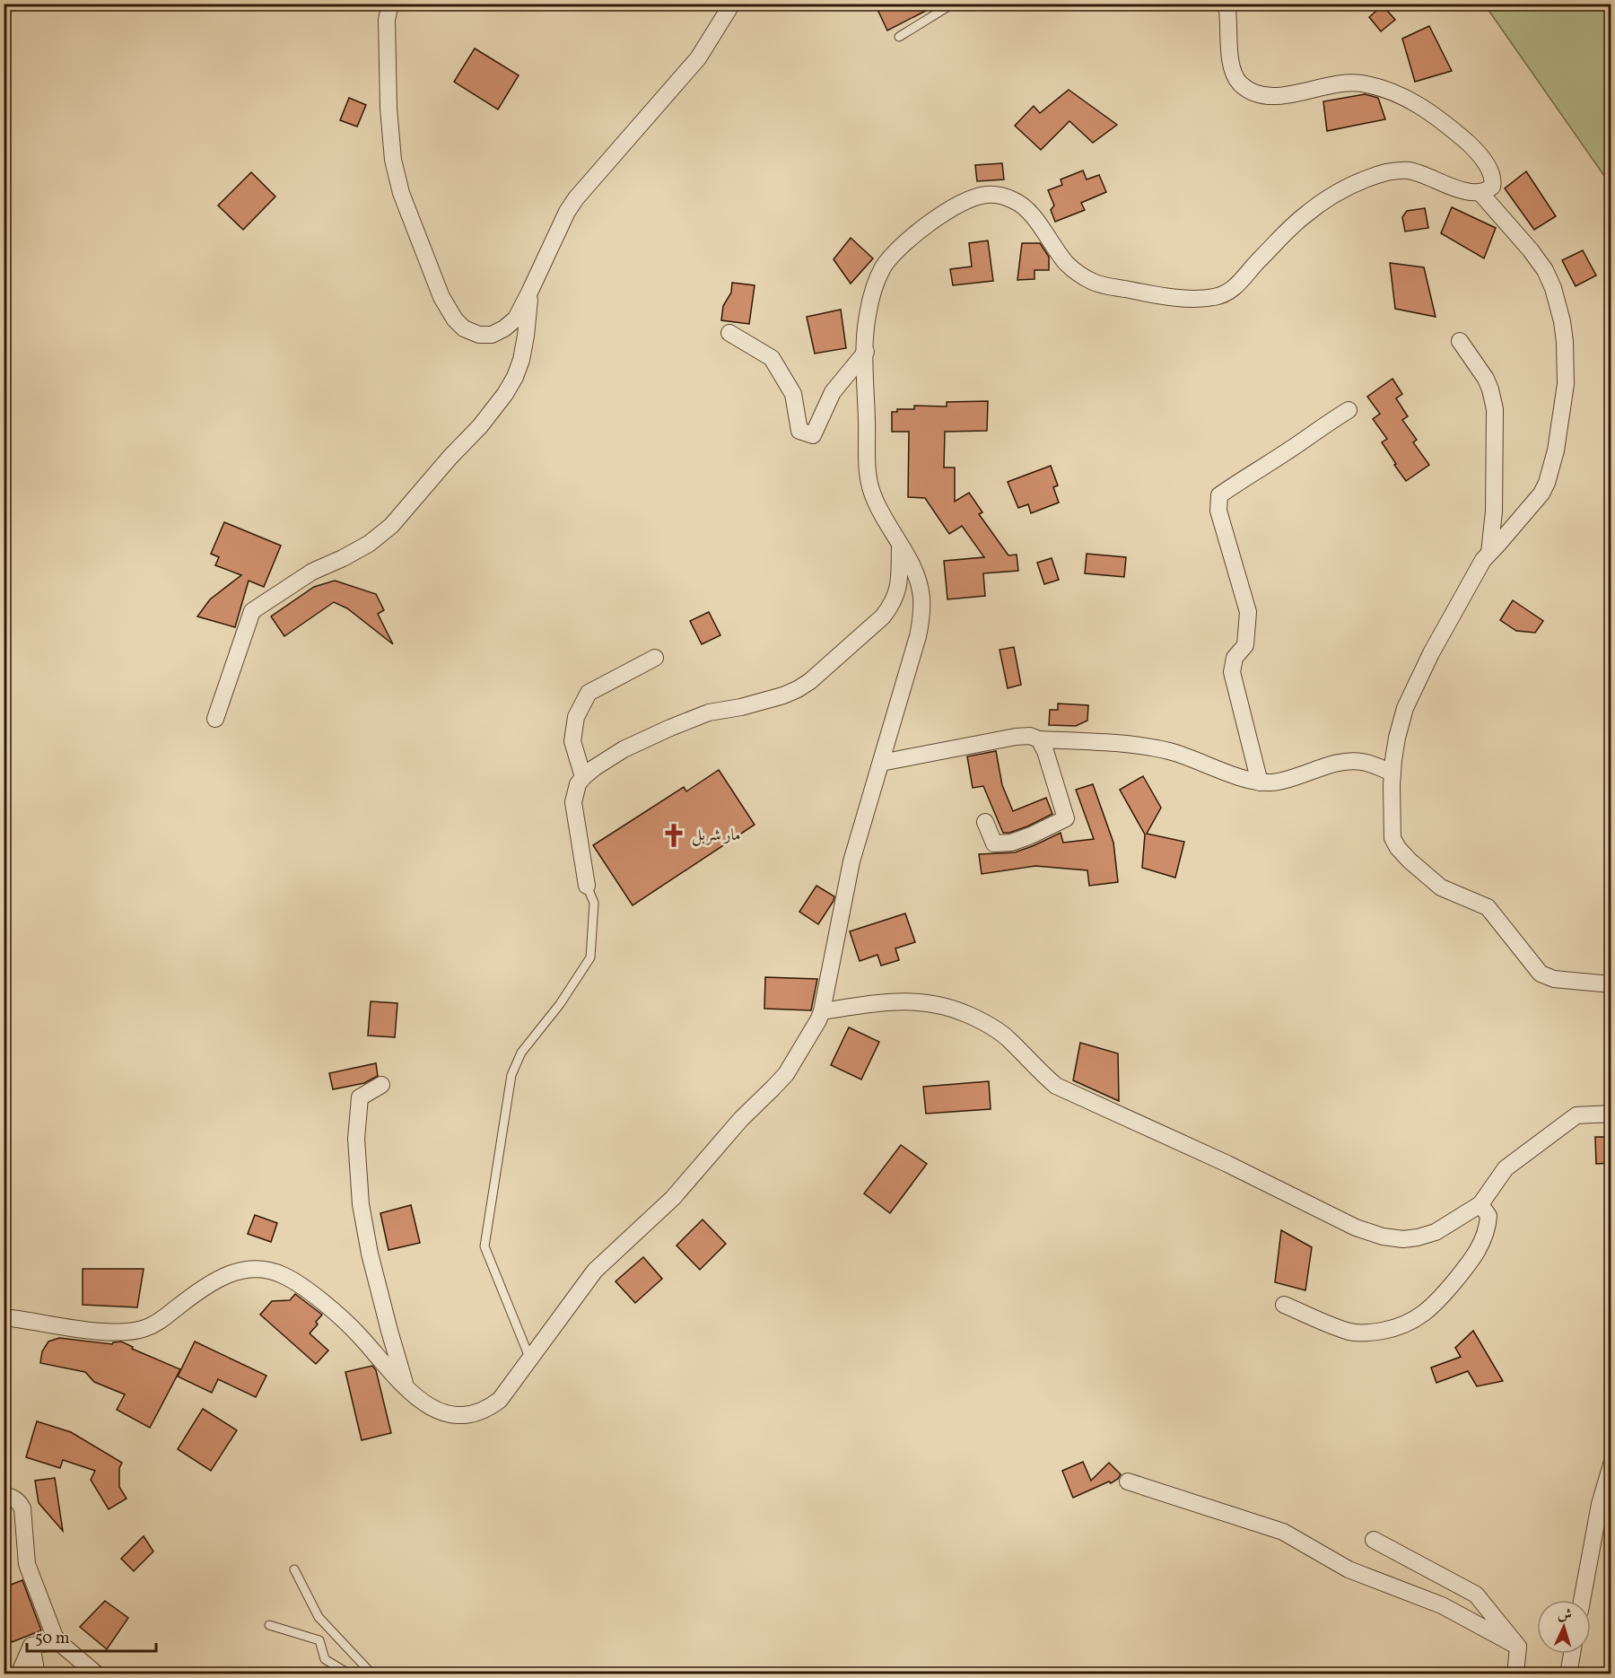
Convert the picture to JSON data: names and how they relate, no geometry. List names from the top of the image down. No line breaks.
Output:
{"places":{"church":["مار شربل"]},"scale_bar":"50 m","north":"top"}
